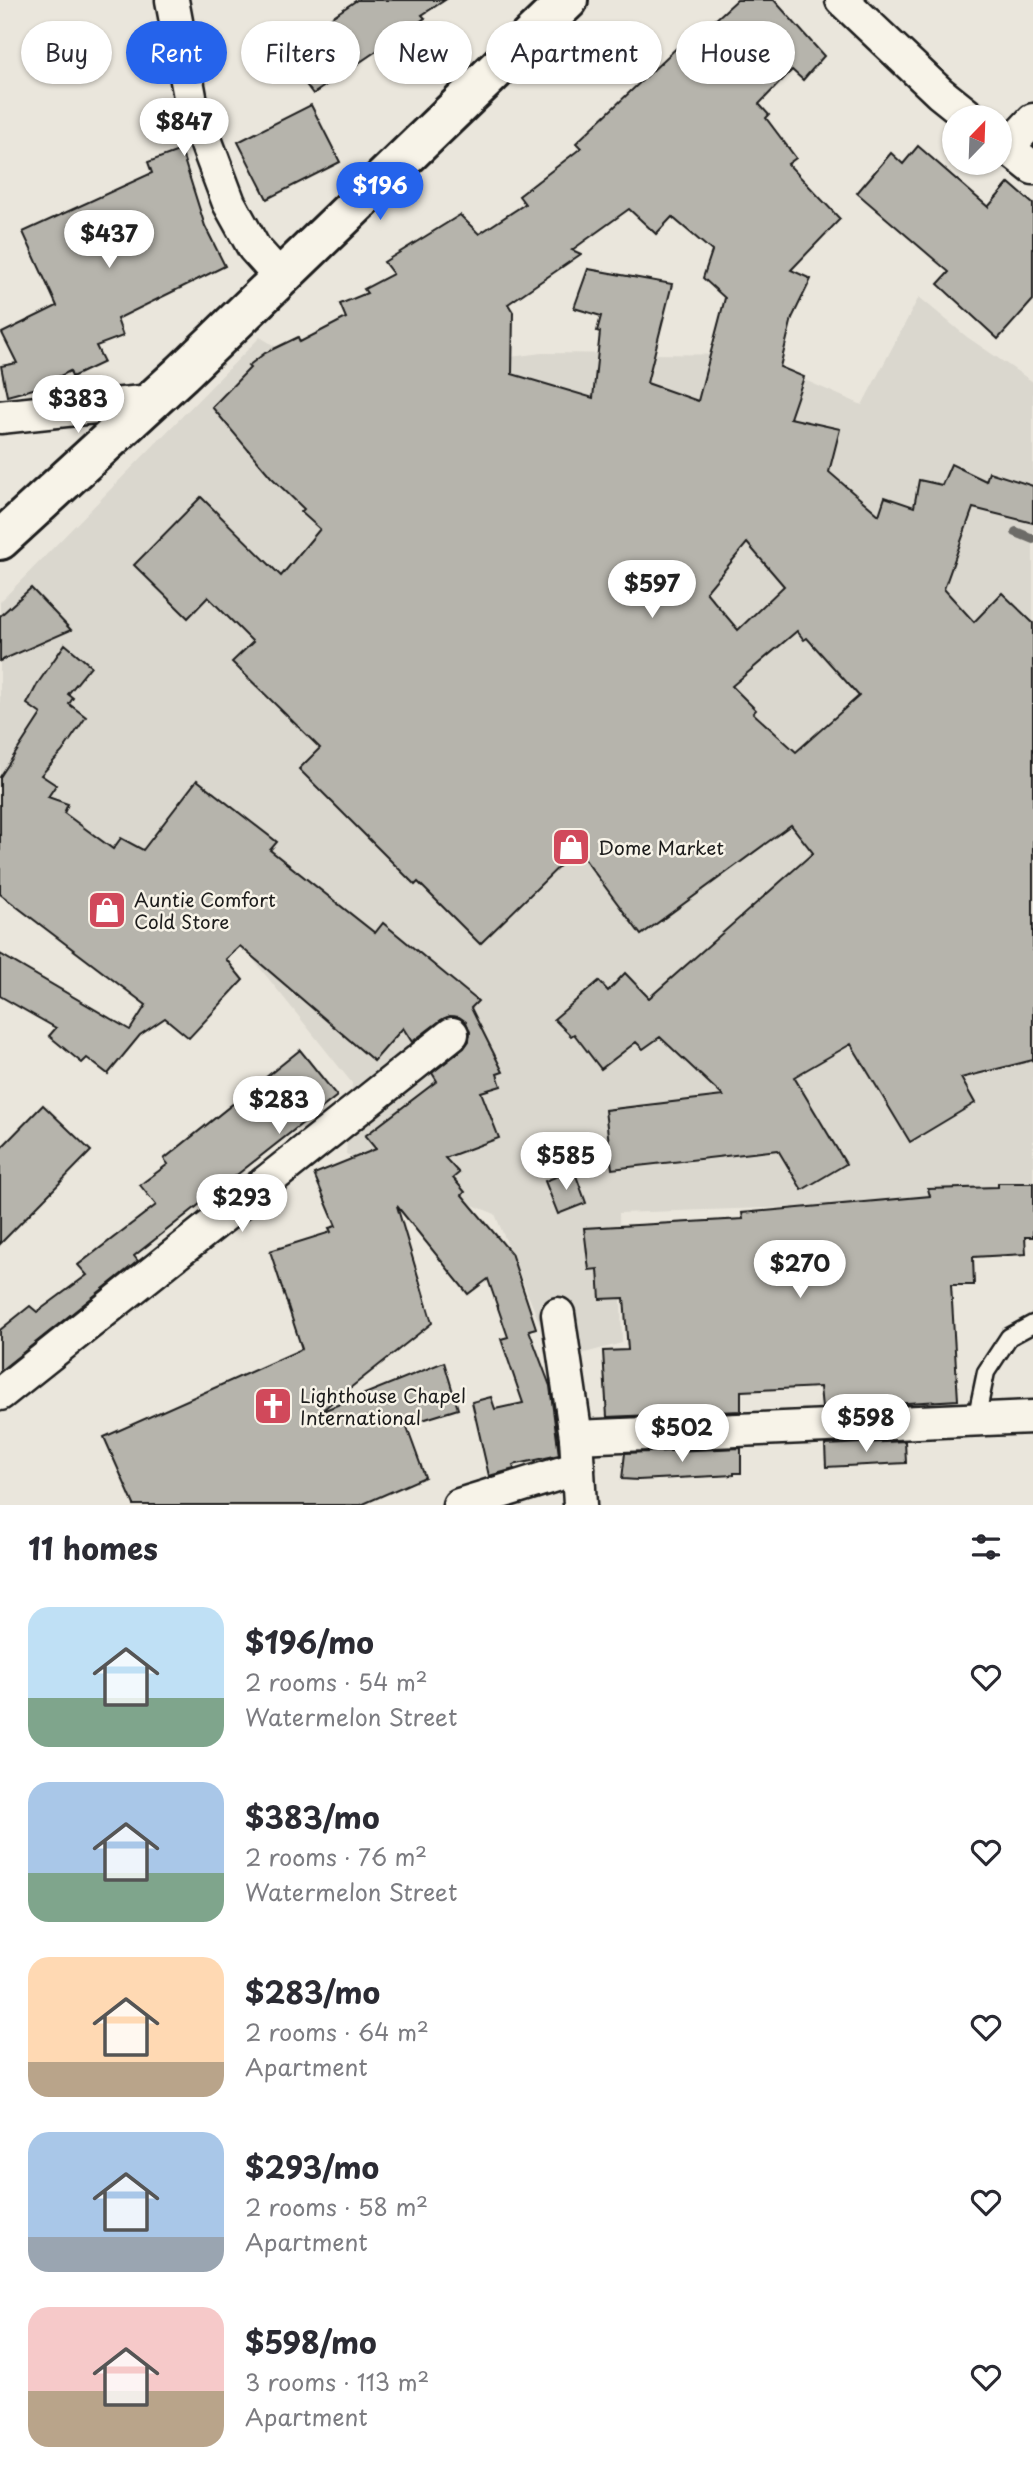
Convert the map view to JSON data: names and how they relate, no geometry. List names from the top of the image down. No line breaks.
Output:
{"places":{"shop":["Dome Market","Auntie Comfort Cold Store"],"church":["Lighthouse Chapel International"]},"north":"top right","page":{"chip":["Buy","Rent","Filters","New","Apartment","House"],"price":["$847","$196","$437","$383","$597","$283","$585","$293","$270","$598","$502"],"heading":"11 homes","list":[{"name":"$196/mo","note":"2 rooms · 54 m² · Watermelon Street"},{"name":"$383/mo","note":"2 rooms · 76 m² · Watermelon Street"},{"name":"$283/mo","note":"2 rooms · 64 m² · Apartment"},{"name":"$293/mo","note":"2 rooms · 58 m² · Apartment"},{"name":"$598/mo","note":"3 rooms · 113 m² · Apartment"}]}}
